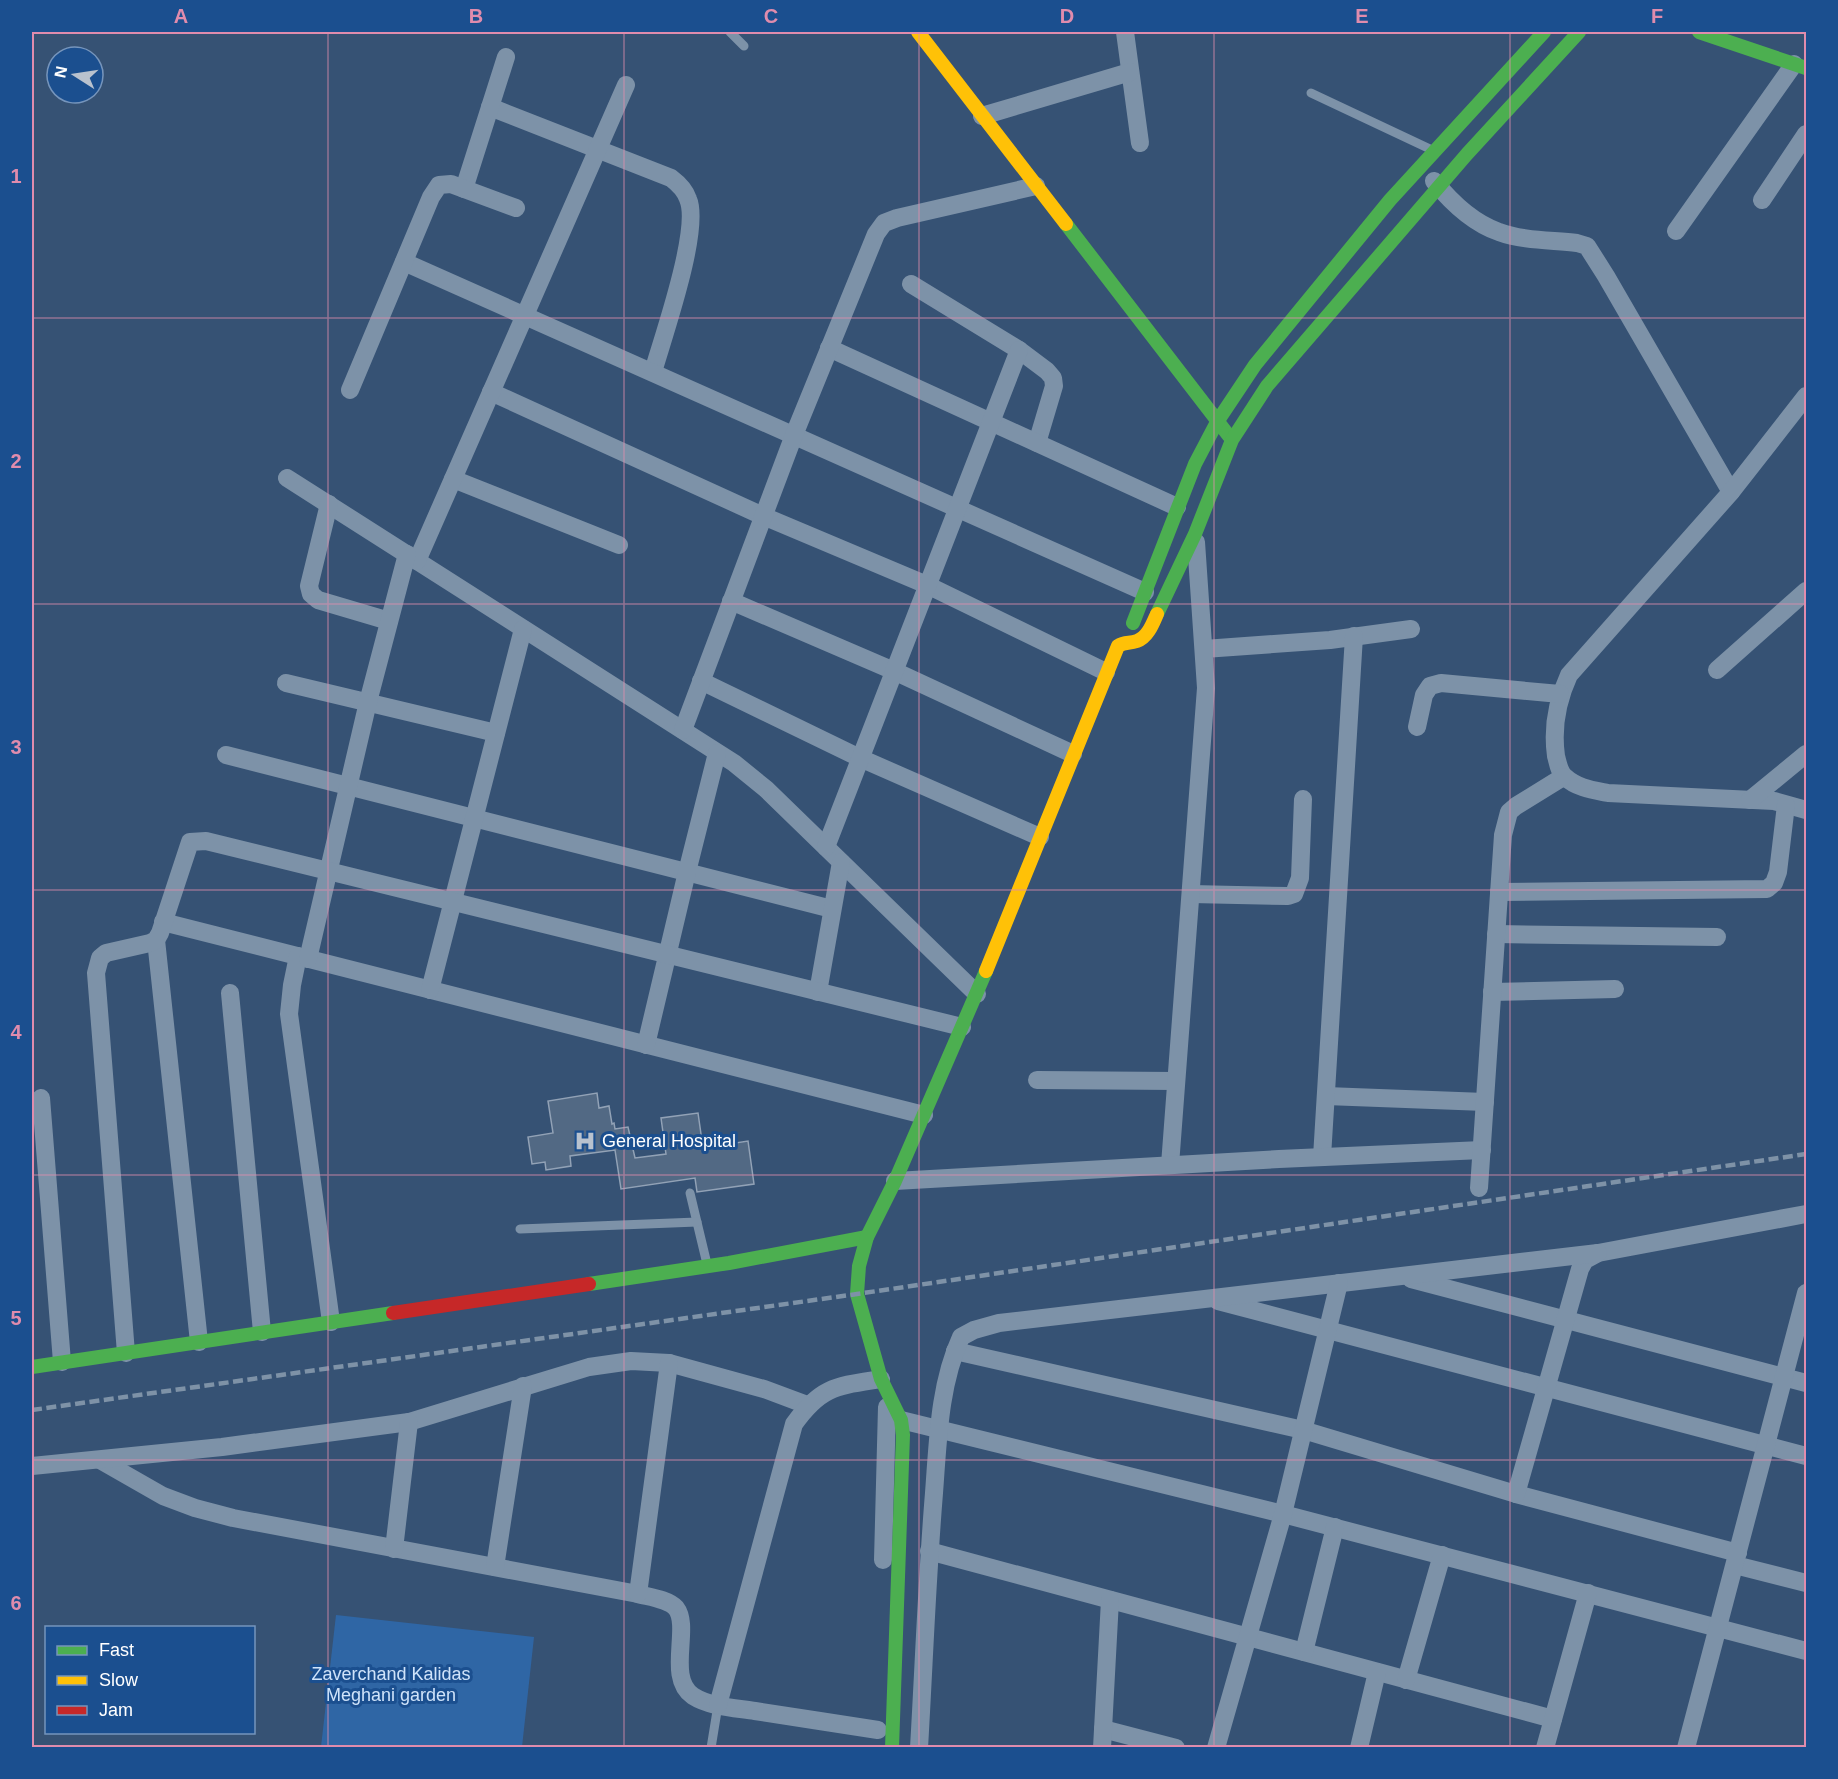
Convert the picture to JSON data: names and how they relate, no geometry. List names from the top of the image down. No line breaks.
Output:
{"parks":["Zaverchand Kalidas Meghani garden"],"places":{"hospital":["General Hospital"]},"legend":["Fast","Slow","Jam"],"north":"left","grid":{"columns":["A","B","C","D","E","F"],"rows":["1","2","3","4","5","6"]}}
